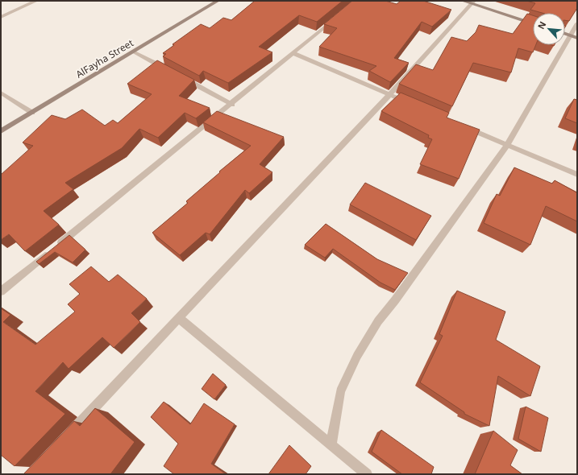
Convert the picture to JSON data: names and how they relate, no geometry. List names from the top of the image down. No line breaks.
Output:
{"streets":{"street":["AlFayha Street"]},"north":"top left"}
